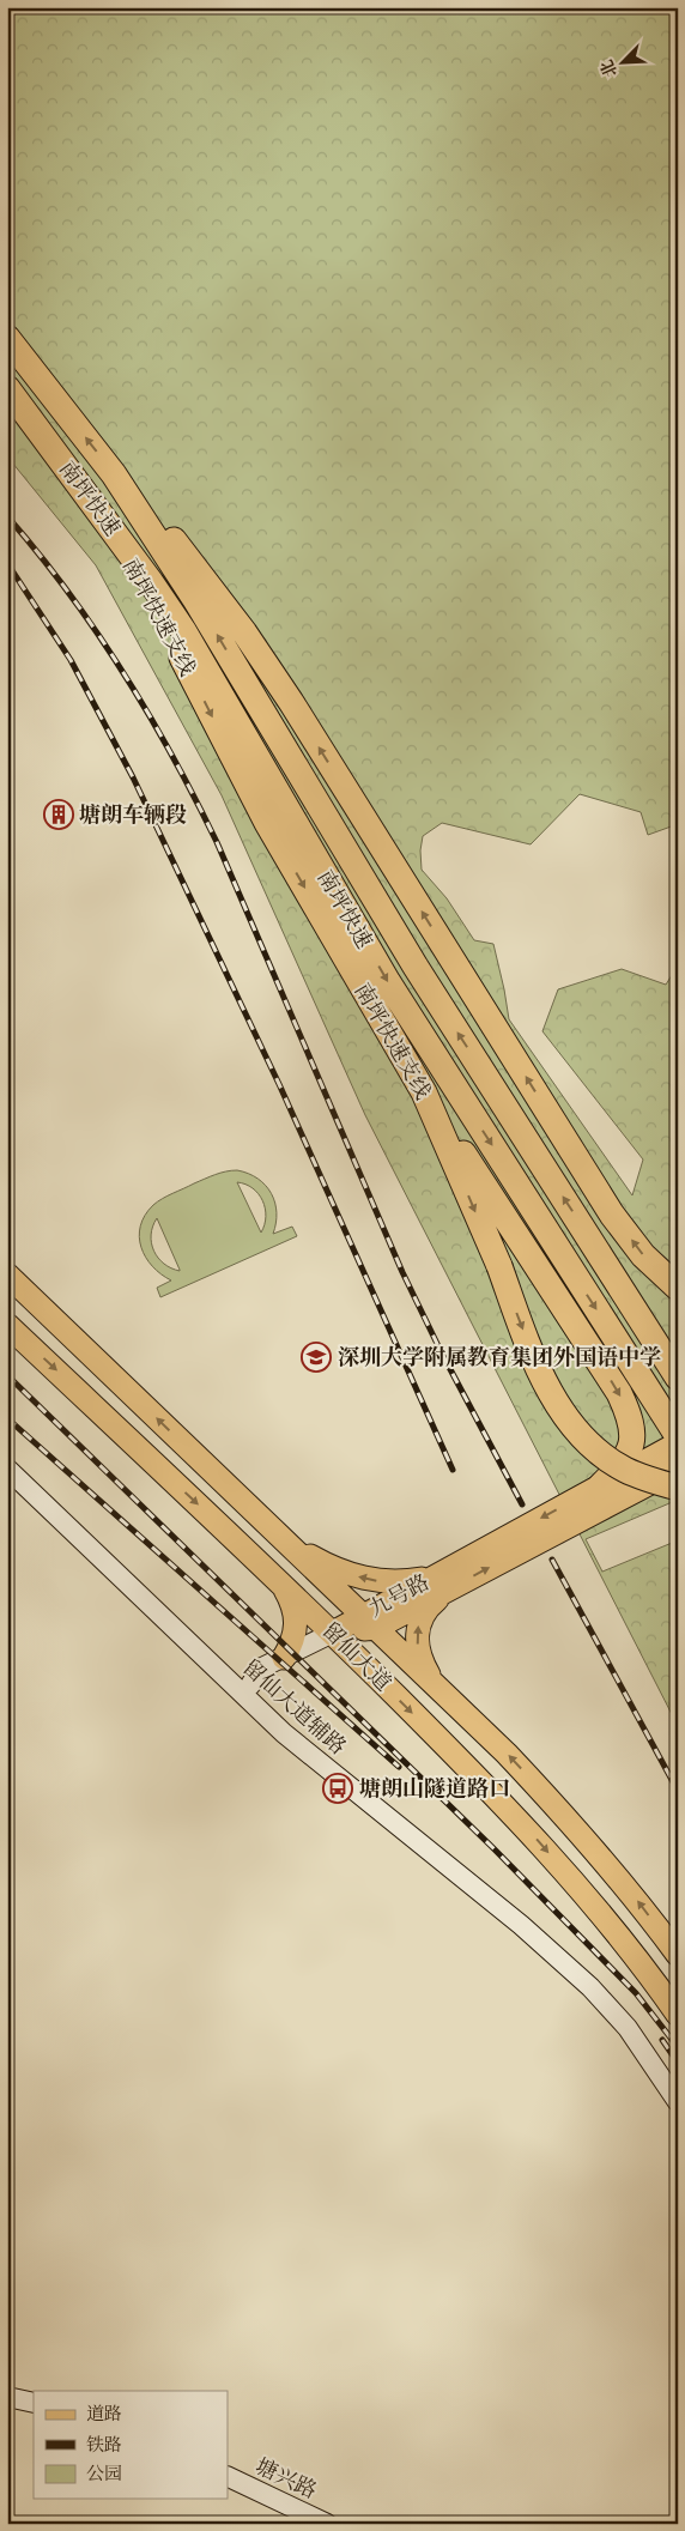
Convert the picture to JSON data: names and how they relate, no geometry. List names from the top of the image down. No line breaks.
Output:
{"streets":{"highway":["南坪快速","南坪快速支线"],"main road":["九号路","留仙大道","留仙大道辅路","塘兴路"]},"crossings":[["南坪快速","南坪快速支线"],["九号路","留仙大道"]],"places":{"building":["塘朗车辆段"],"school or university":["深圳大学附属教育集团外国语中学"],"bus stop":["塘朗山隧道路口"]},"legend":["道路","铁路","公园"],"north":"bottom left"}
